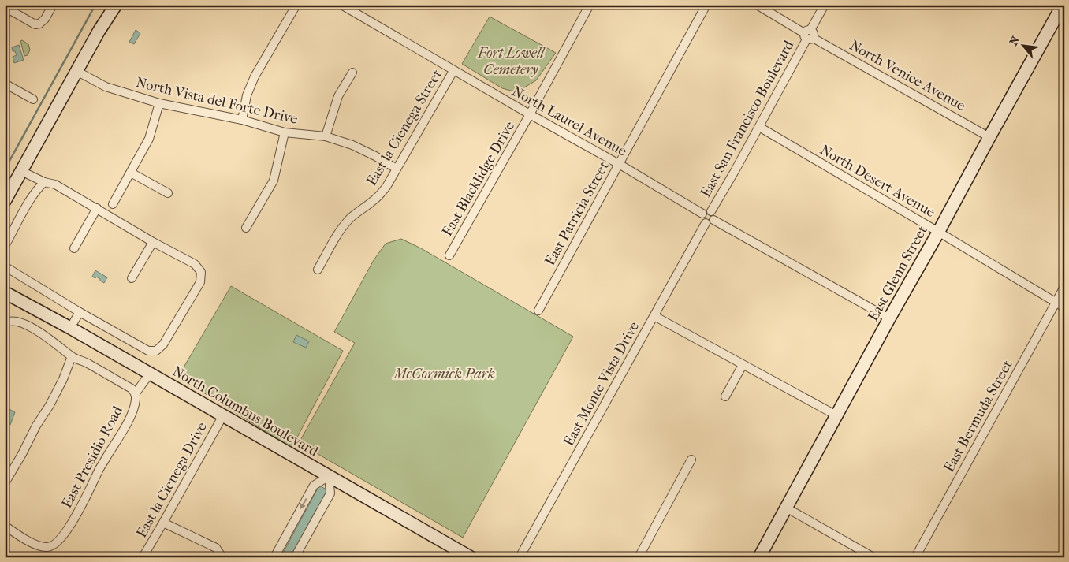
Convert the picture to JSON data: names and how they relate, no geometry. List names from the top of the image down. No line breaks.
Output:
{"streets":{"street":["North Venice Avenue","North Vista del Forte Drive","East San Francisco Boulevard","North Laurel Avenue","East la Cienega Street","East Blacklidge Drive","North Desert Avenue","East Patricia Street","East Glenn Street","East Monte Vista Drive","North Columbus Boulevard","East Bermuda Street","East Presidio Road","East la Cienega Drive"]},"crossings":[["North Venice Avenue","East San Francisco Boulevard"],["North Venice Avenue","East Glenn Street"],["North Vista del Forte Drive","East la Cienega Street"],["East San Francisco Boulevard","North Laurel Avenue"],["East San Francisco Boulevard","North Desert Avenue"],["East San Francisco Boulevard","East Monte Vista Drive"],["North Laurel Avenue","East la Cienega Street"],["North Laurel Avenue","East Blacklidge Drive"],["North Laurel Avenue","East Patricia Street"],["North Laurel Avenue","East Monte Vista Drive"],["North Desert Avenue","East Glenn Street"],["North Desert Avenue","East Bermuda Street"],["North Columbus Boulevard","East la Cienega Drive"]],"parks":["Fort Lowell Cemetery","McCormick Park"],"north":"top left"}
